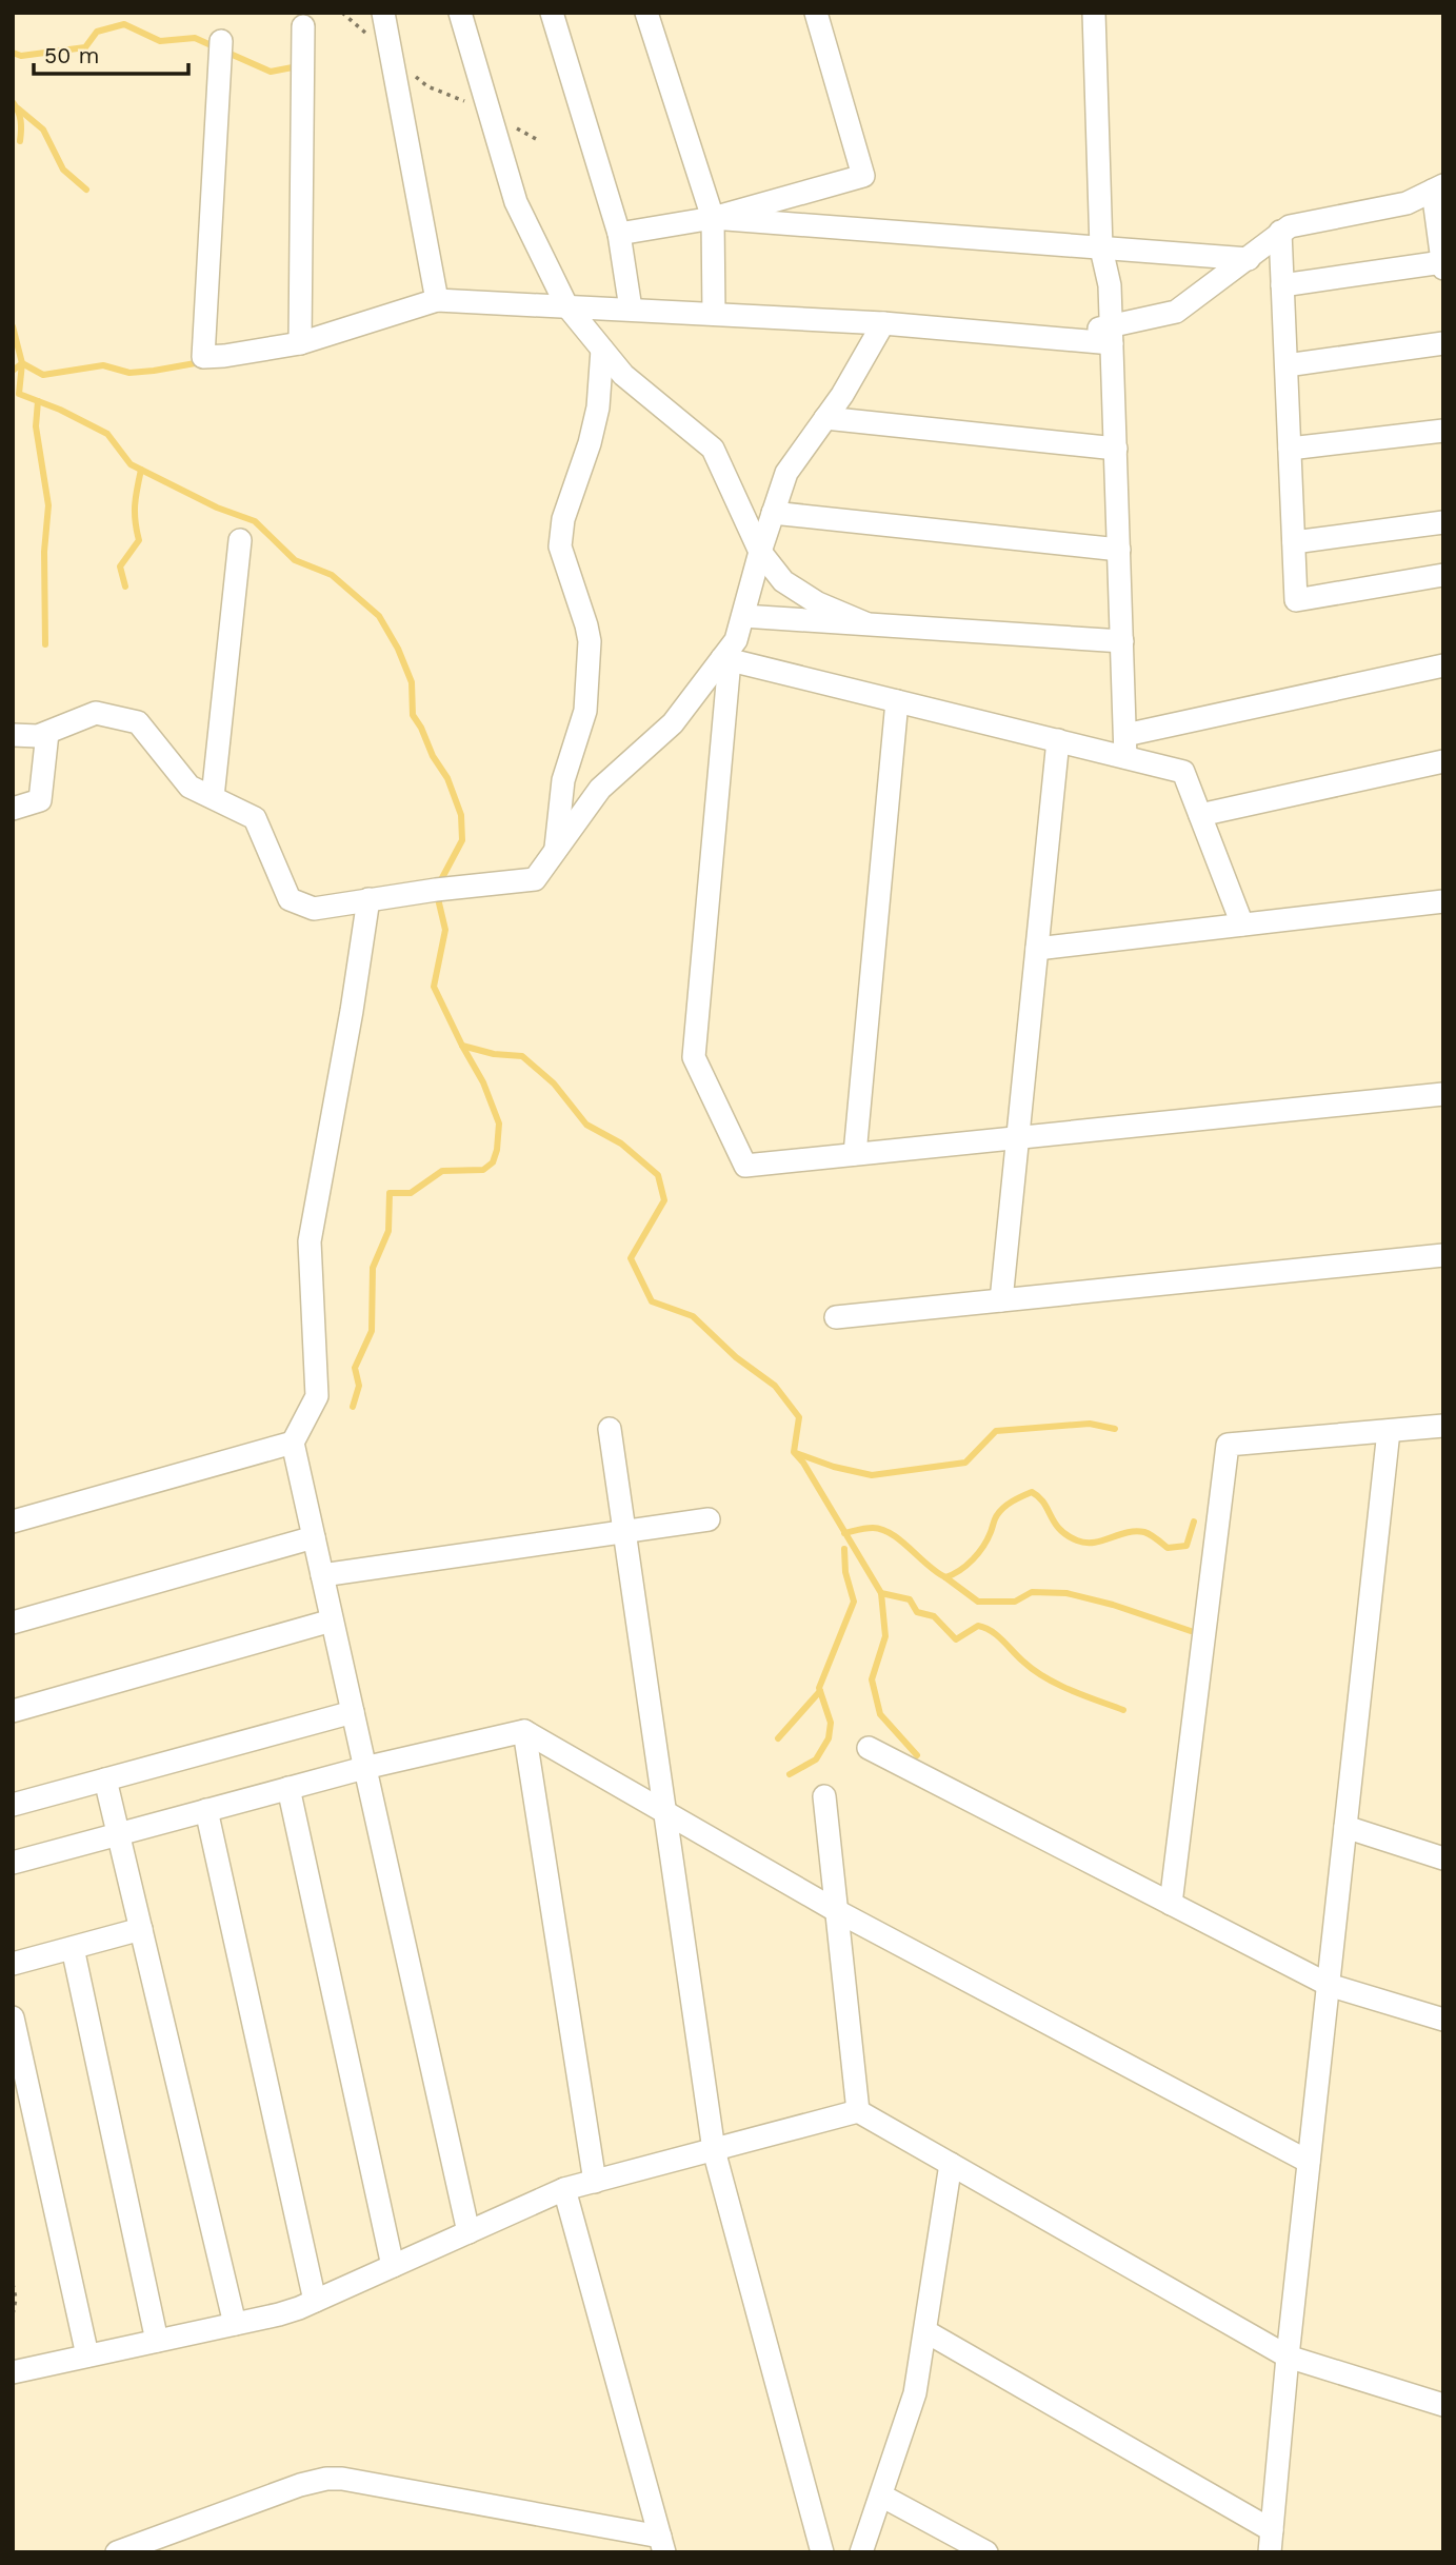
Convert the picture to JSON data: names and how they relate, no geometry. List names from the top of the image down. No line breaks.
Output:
{"scale_bar":"50 m"}
